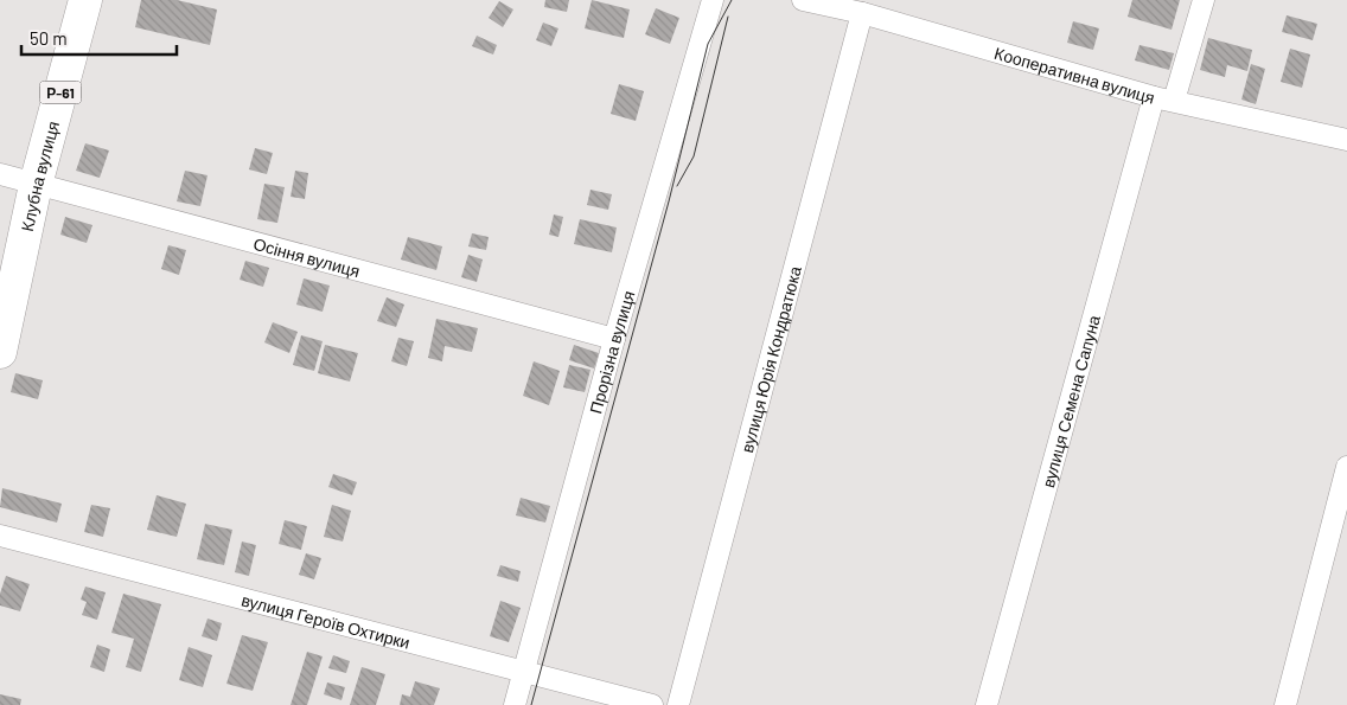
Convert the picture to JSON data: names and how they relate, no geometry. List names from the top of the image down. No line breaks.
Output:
{"streets":{"main road":["Р-61","Клубна вулиця"],"street":["Кооперативна вулиця","Осіння вулиця","Прорізна вулиця","вулиця Юрія Кондратюка","вулиця Семена Сапуна","вулиця Героїв Охтирки"]},"crossings":[["Кооперативна вулиця","вулиця Юрія Кондратюка"],["Кооперативна вулиця","вулиця Семена Сапуна"],["Клубна вулиця","Осіння вулиця"],["Осіння вулиця","Прорізна вулиця"],["Прорізна вулиця","вулиця Героїв Охтирки"]],"scale_bar":"50 m"}
